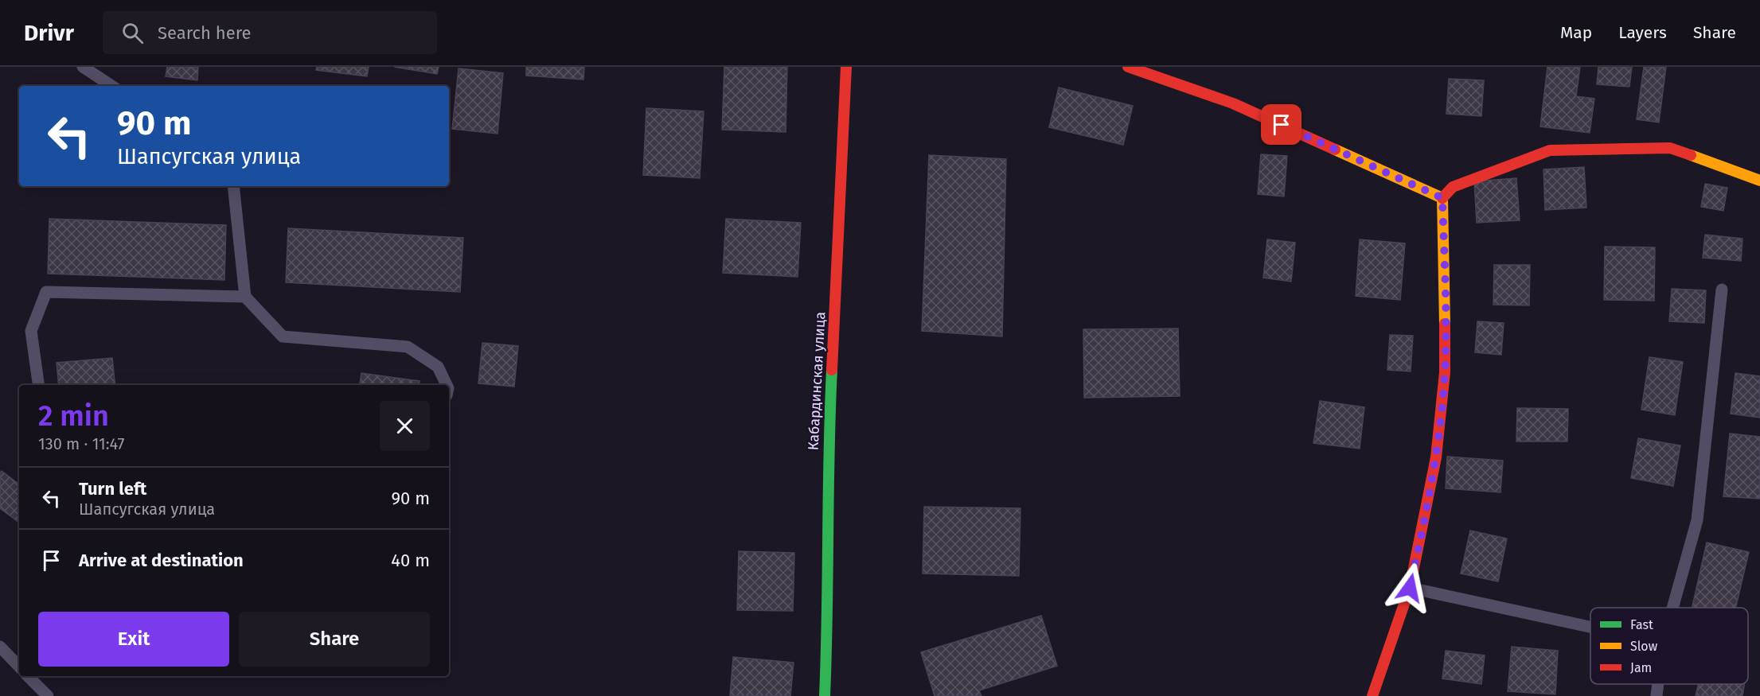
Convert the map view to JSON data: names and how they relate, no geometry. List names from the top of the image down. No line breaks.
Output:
{"streets":{"street":["Кабардинская улица"]},"legend":["Fast","Slow","Jam"],"page":{"header":"Drivr","search":"Search here","nav":["Map","Layers","Share"],"turn":["90 m","Шапсугская улица"],"heading":["2 min","130 m · 11:47"],"list":[{"name":"Turn left","note":"Шапсугская улица","value":"90 m"},{"name":"Arrive at destination","value":"40 m"}],"buttons":["Exit","Share"]}}
